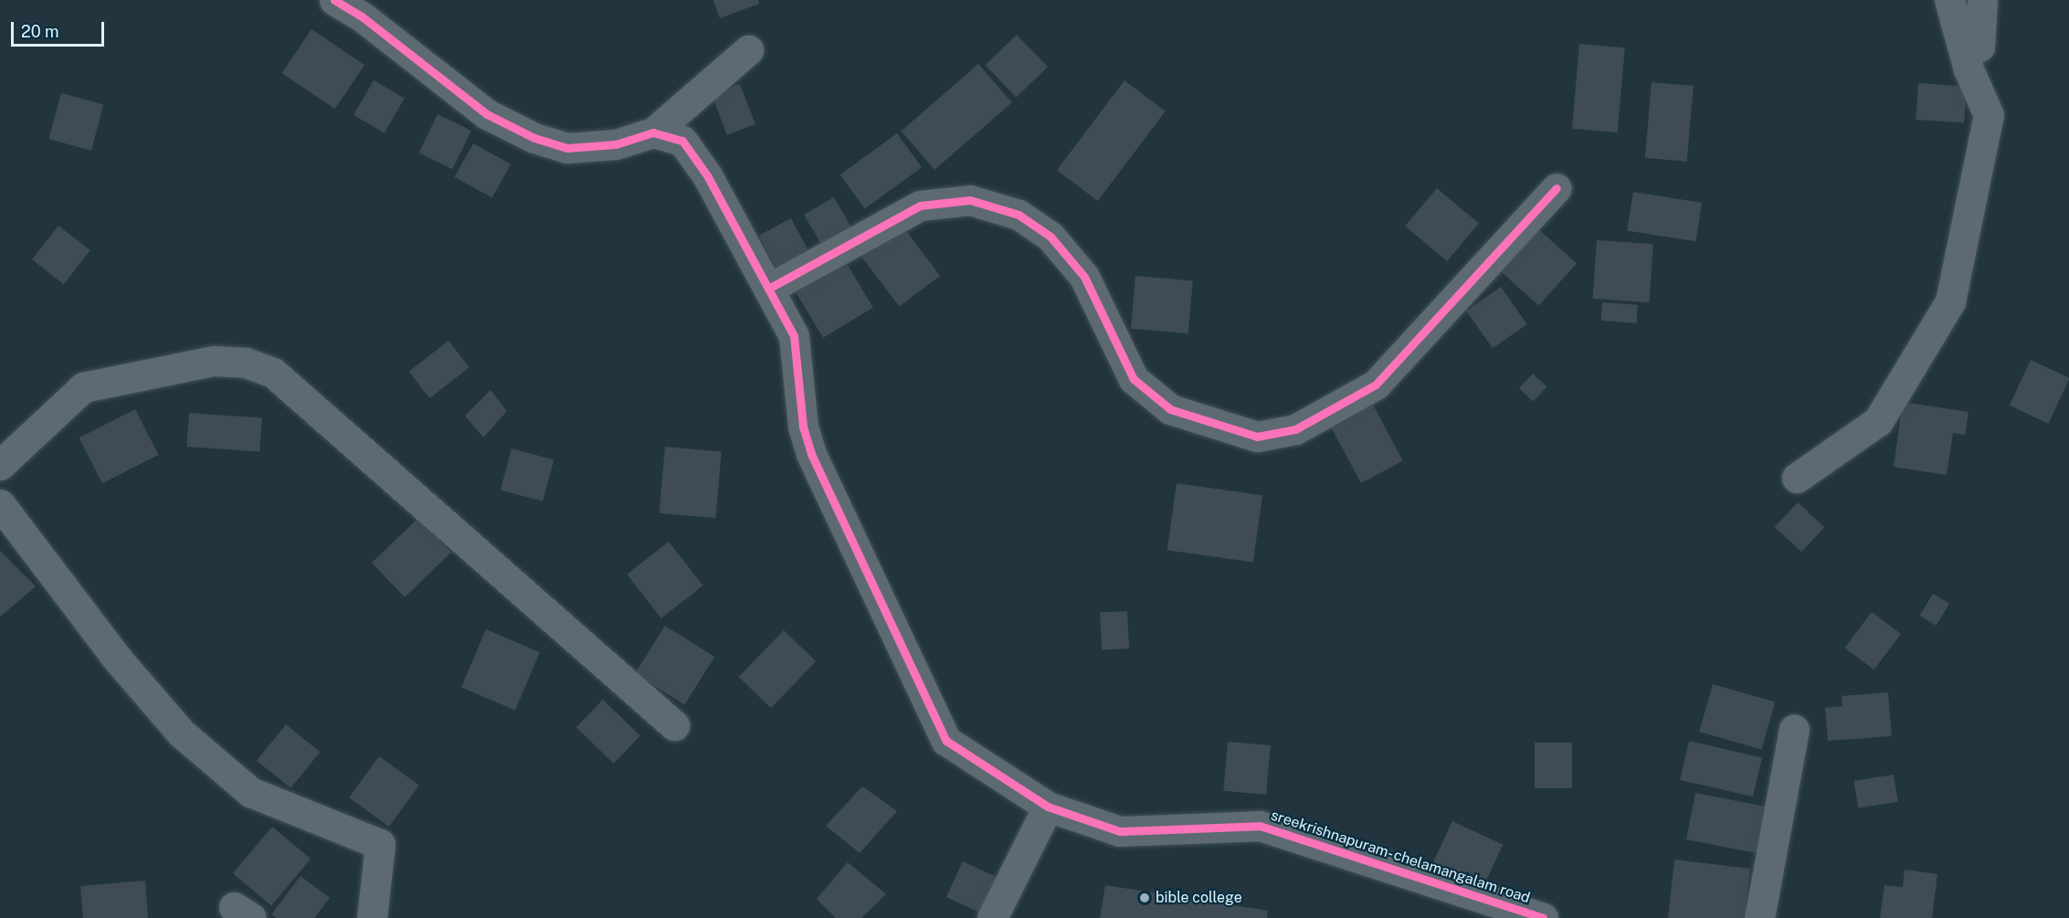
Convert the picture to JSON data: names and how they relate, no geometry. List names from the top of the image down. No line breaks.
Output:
{"streets":{"street":["sreekrishnapuram- chelamangalam road"]},"places":["bible college"],"scale_bar":"20 m"}
